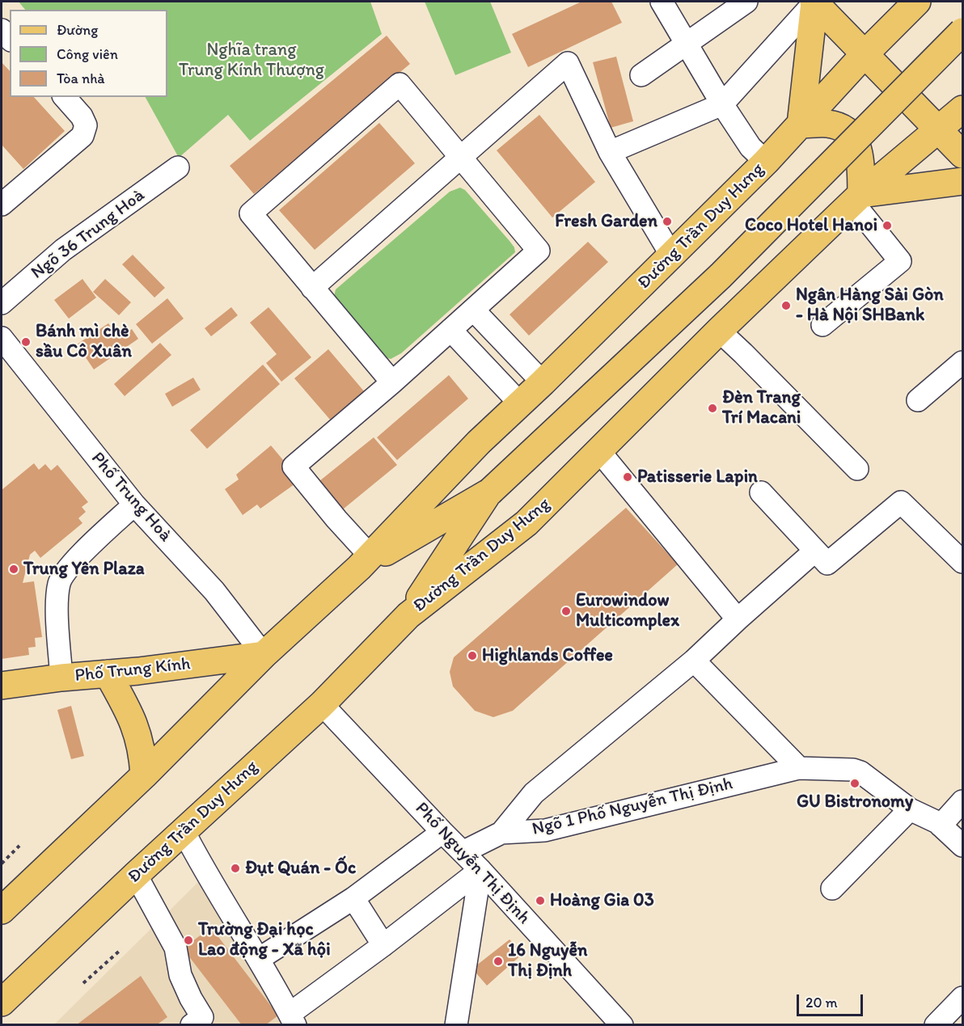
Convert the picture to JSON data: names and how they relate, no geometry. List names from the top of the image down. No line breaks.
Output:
{"streets":{"main road":["Đường Trần Duy Hưng","Phố Trung Kính"],"street":["Ngõ 36 Trung Hoà","Phố Trung Hoà","Ngõ 1 Phố Nguyễn Thị Định","Phố Nguyễn Thị Định"]},"crossings":[["Đường Trần Duy Hưng","Phố Trung Hoà"],["Đường Trần Duy Hưng","Phố Trung Kính"],["Đường Trần Duy Hưng","Phố Nguyễn Thị Định"],["Phố Trung Hoà","Phố Trung Kính"]],"parks":["Nghĩa trang Trung Kính Thượng"],"places":["Fresh Garden","Coco Hotel Hanoi","Ngân Hàng Sài Gòn - Hà Nội SHBank","Bánh mì chè sầu Cô Xuân","Đèn Trang Trí Macani","Patisserie Lapin","Trung Yên Plaza","Eurowindow Multicomplex","Highlands Coffee","GU Bistronomy","Đụt Quán - Ốc","Hoàng Gia 03","Trường Đại học Lao động - Xã hội","16 Nguyễn Thị Định"],"legend":["Đường","Công viên","Tòa nhà"],"scale_bar":"20 m"}
